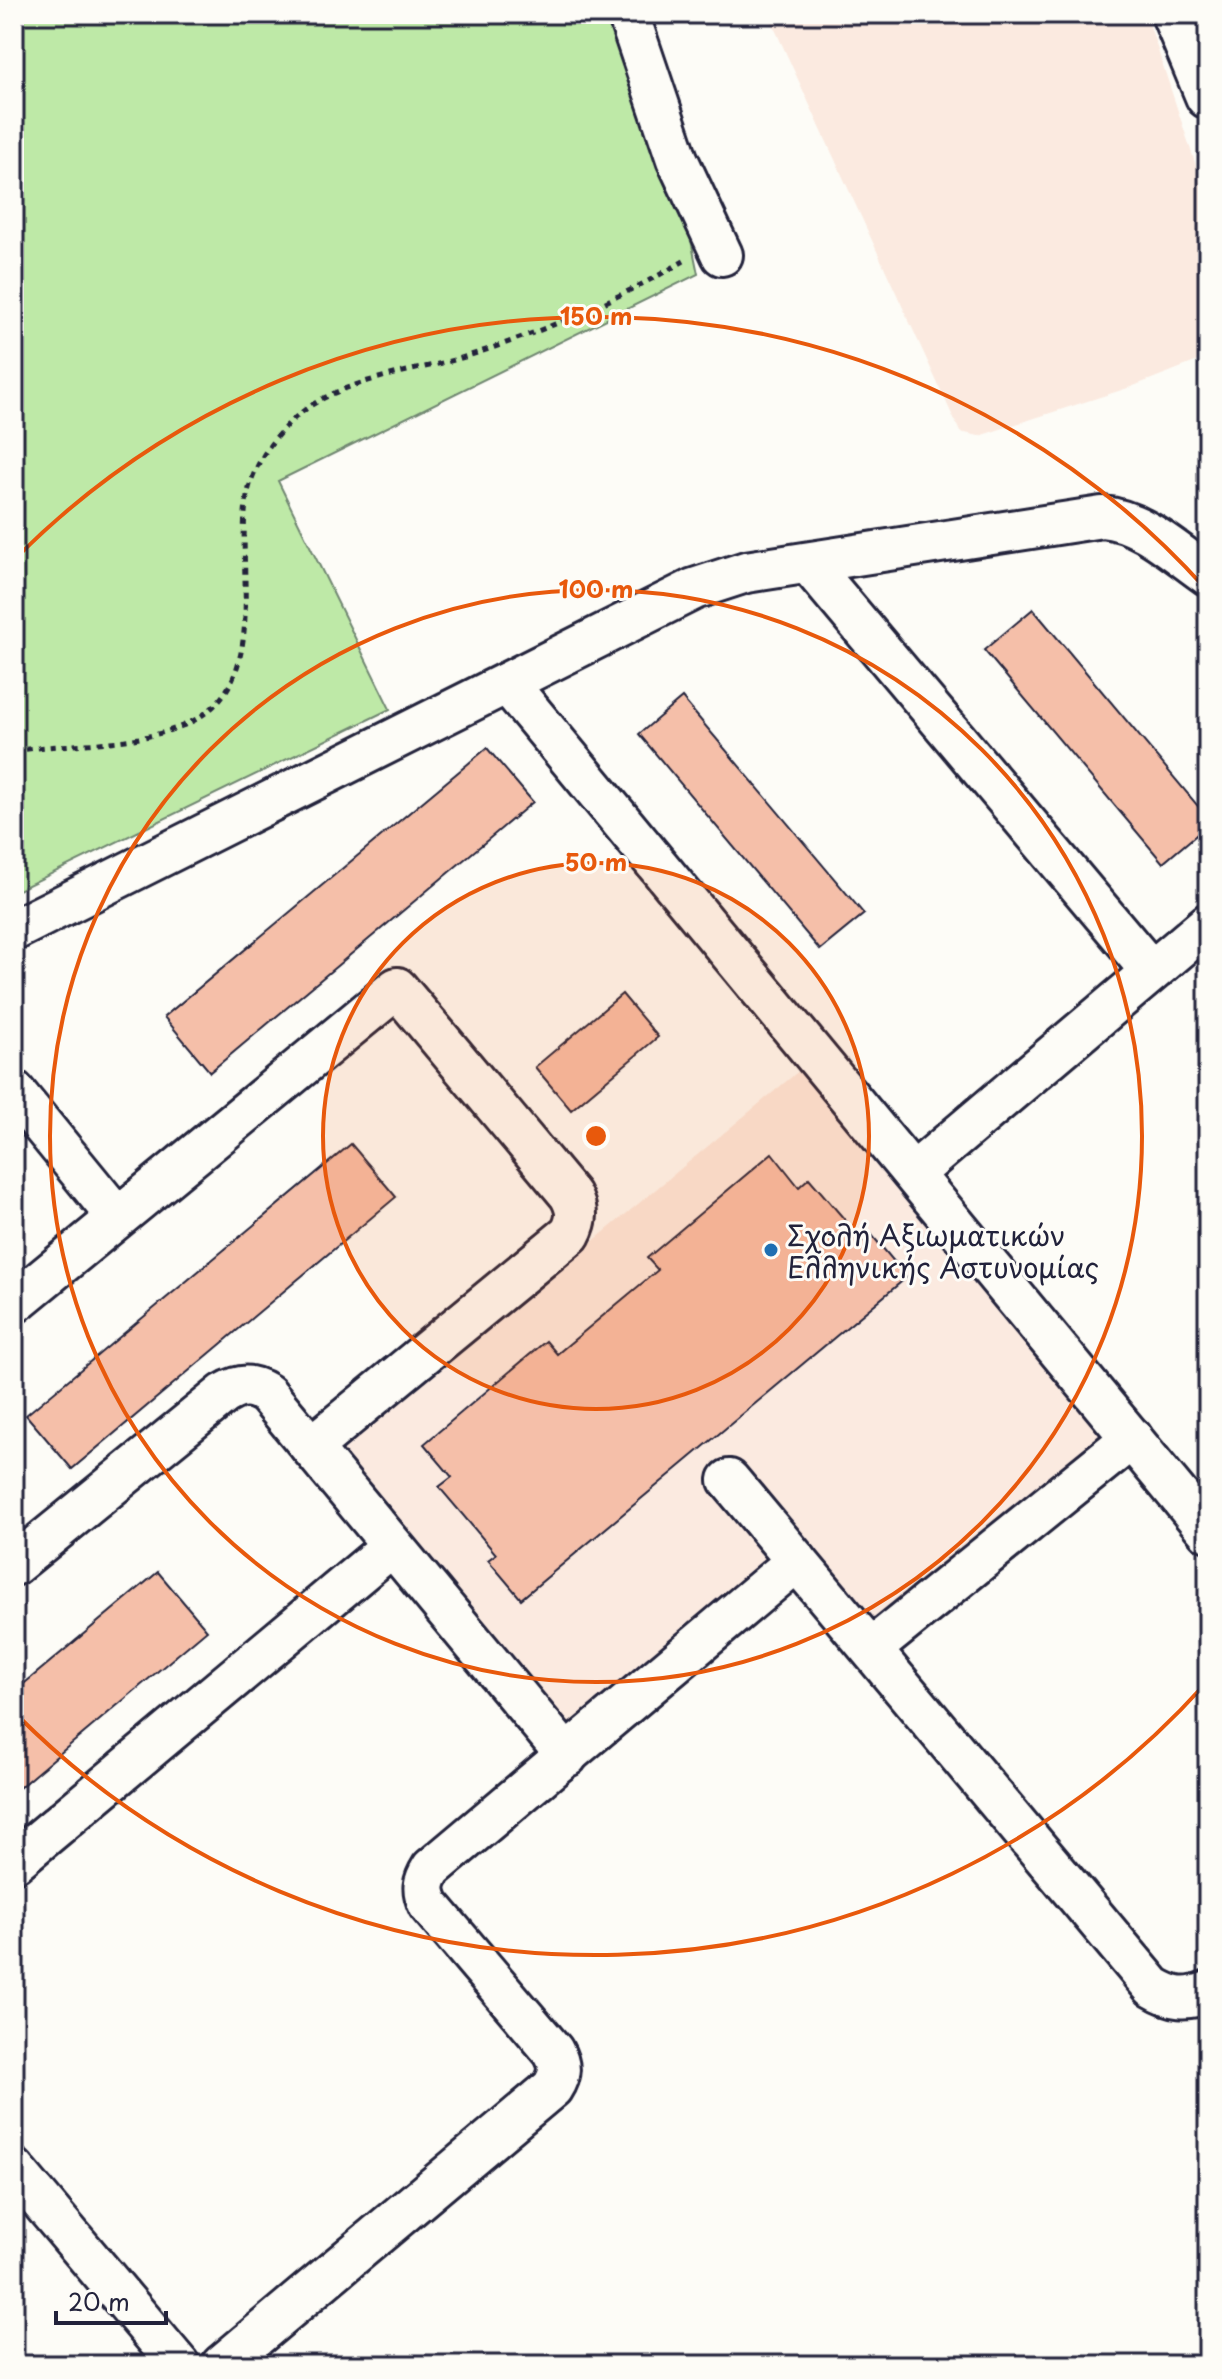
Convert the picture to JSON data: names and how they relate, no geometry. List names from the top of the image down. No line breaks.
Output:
{"places":["Σχολή Αξιωματικών Ελληνικής Αστυνομίας"],"scale_bar":"20 m","rings":["150 m","100 m","50 m"]}
